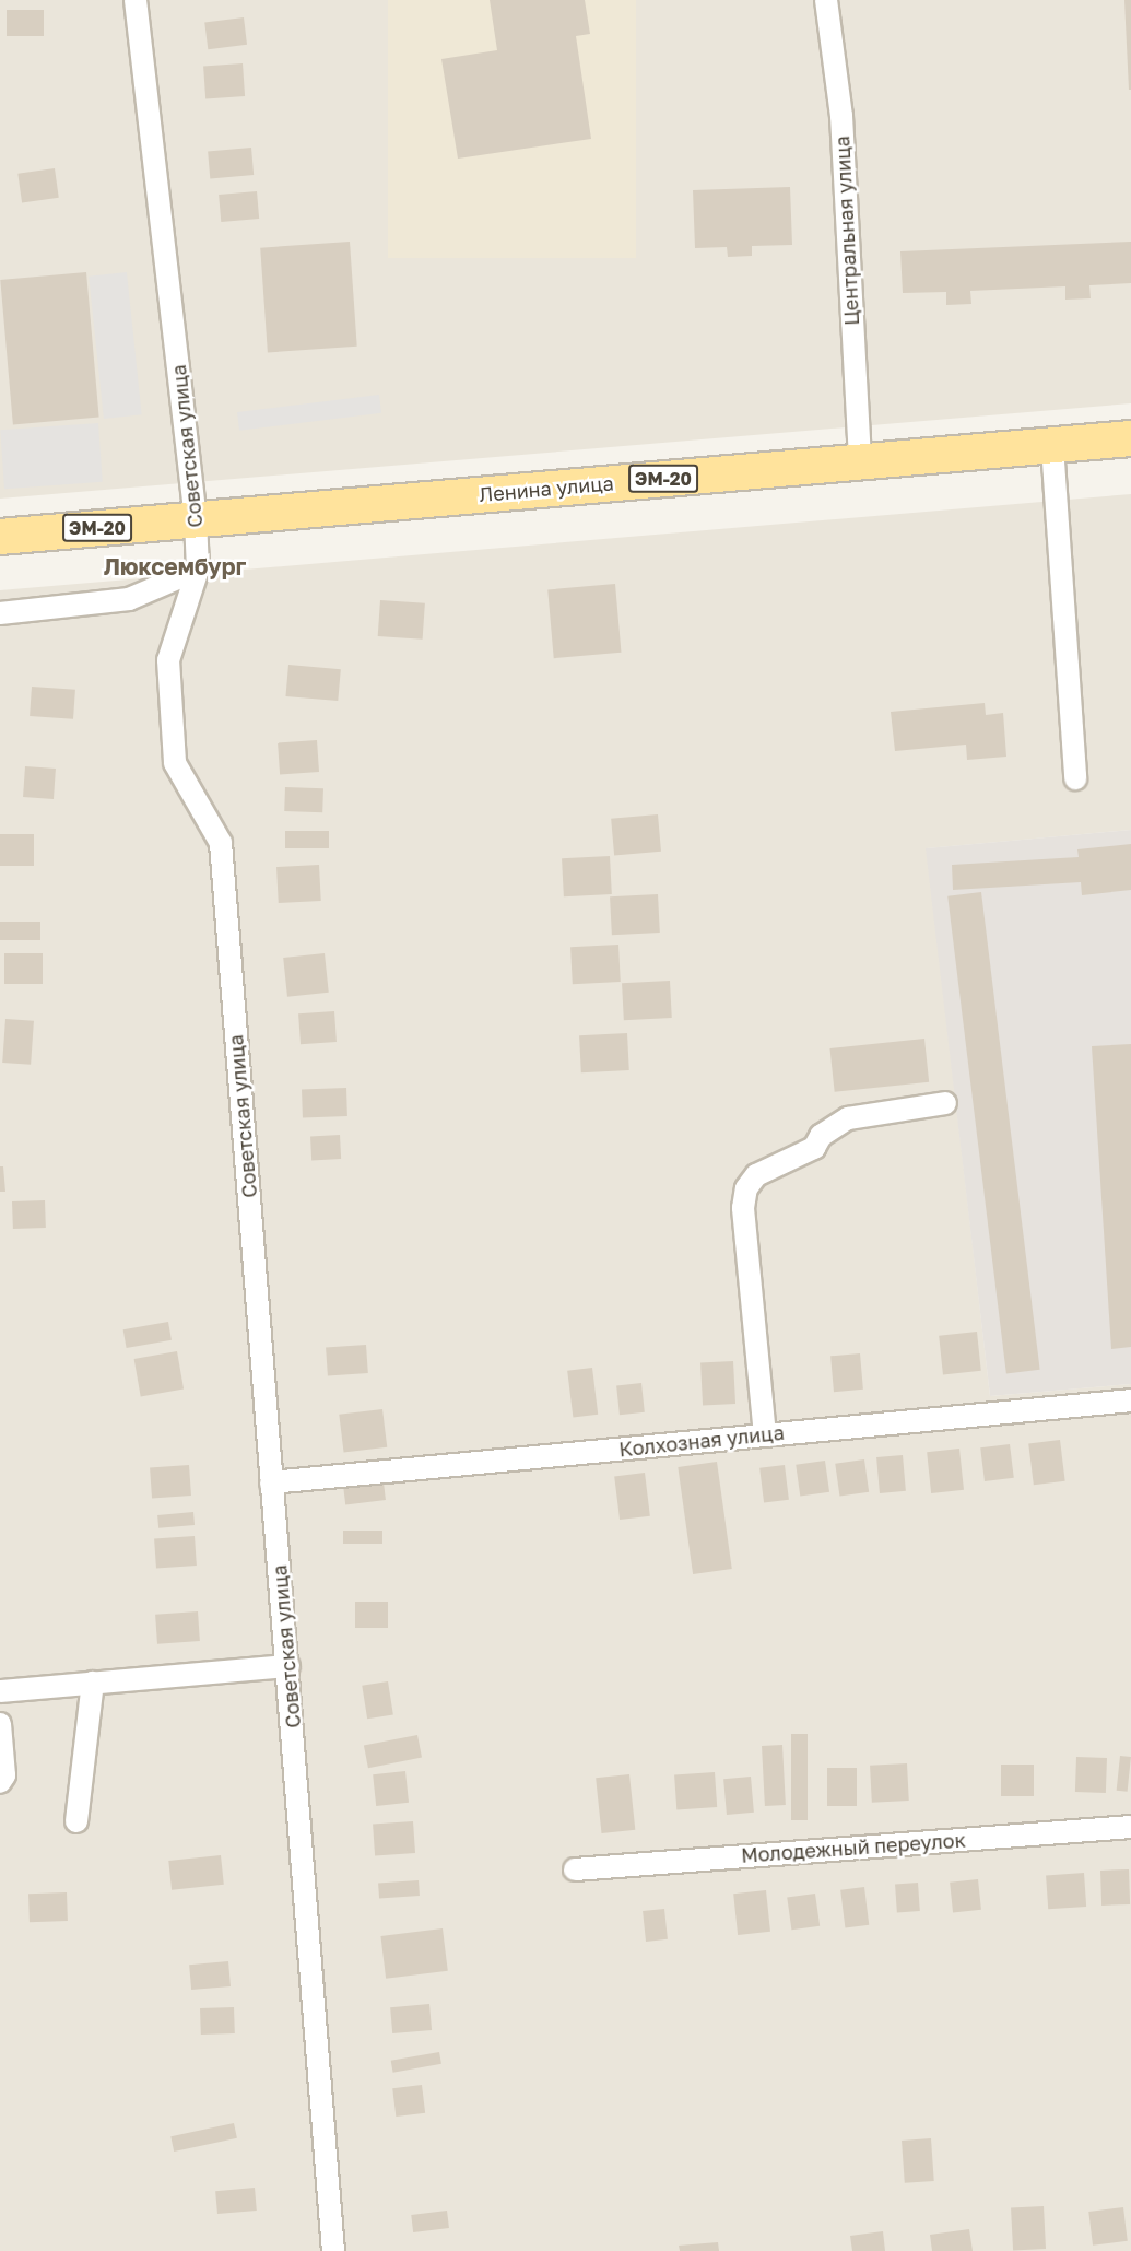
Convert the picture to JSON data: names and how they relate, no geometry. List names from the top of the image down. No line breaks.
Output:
{"streets":{"main road":["ЭМ-20","Ленина улица"],"street":["Центральная улица","Советская улица","Колхозная улица","Молодежный переулок"]},"crossings":[["Центральная улица","Ленина улица"],["Советская улица","Ленина улица"],["Советская улица","Колхозная улица"]],"districts":["Люксембург"]}
